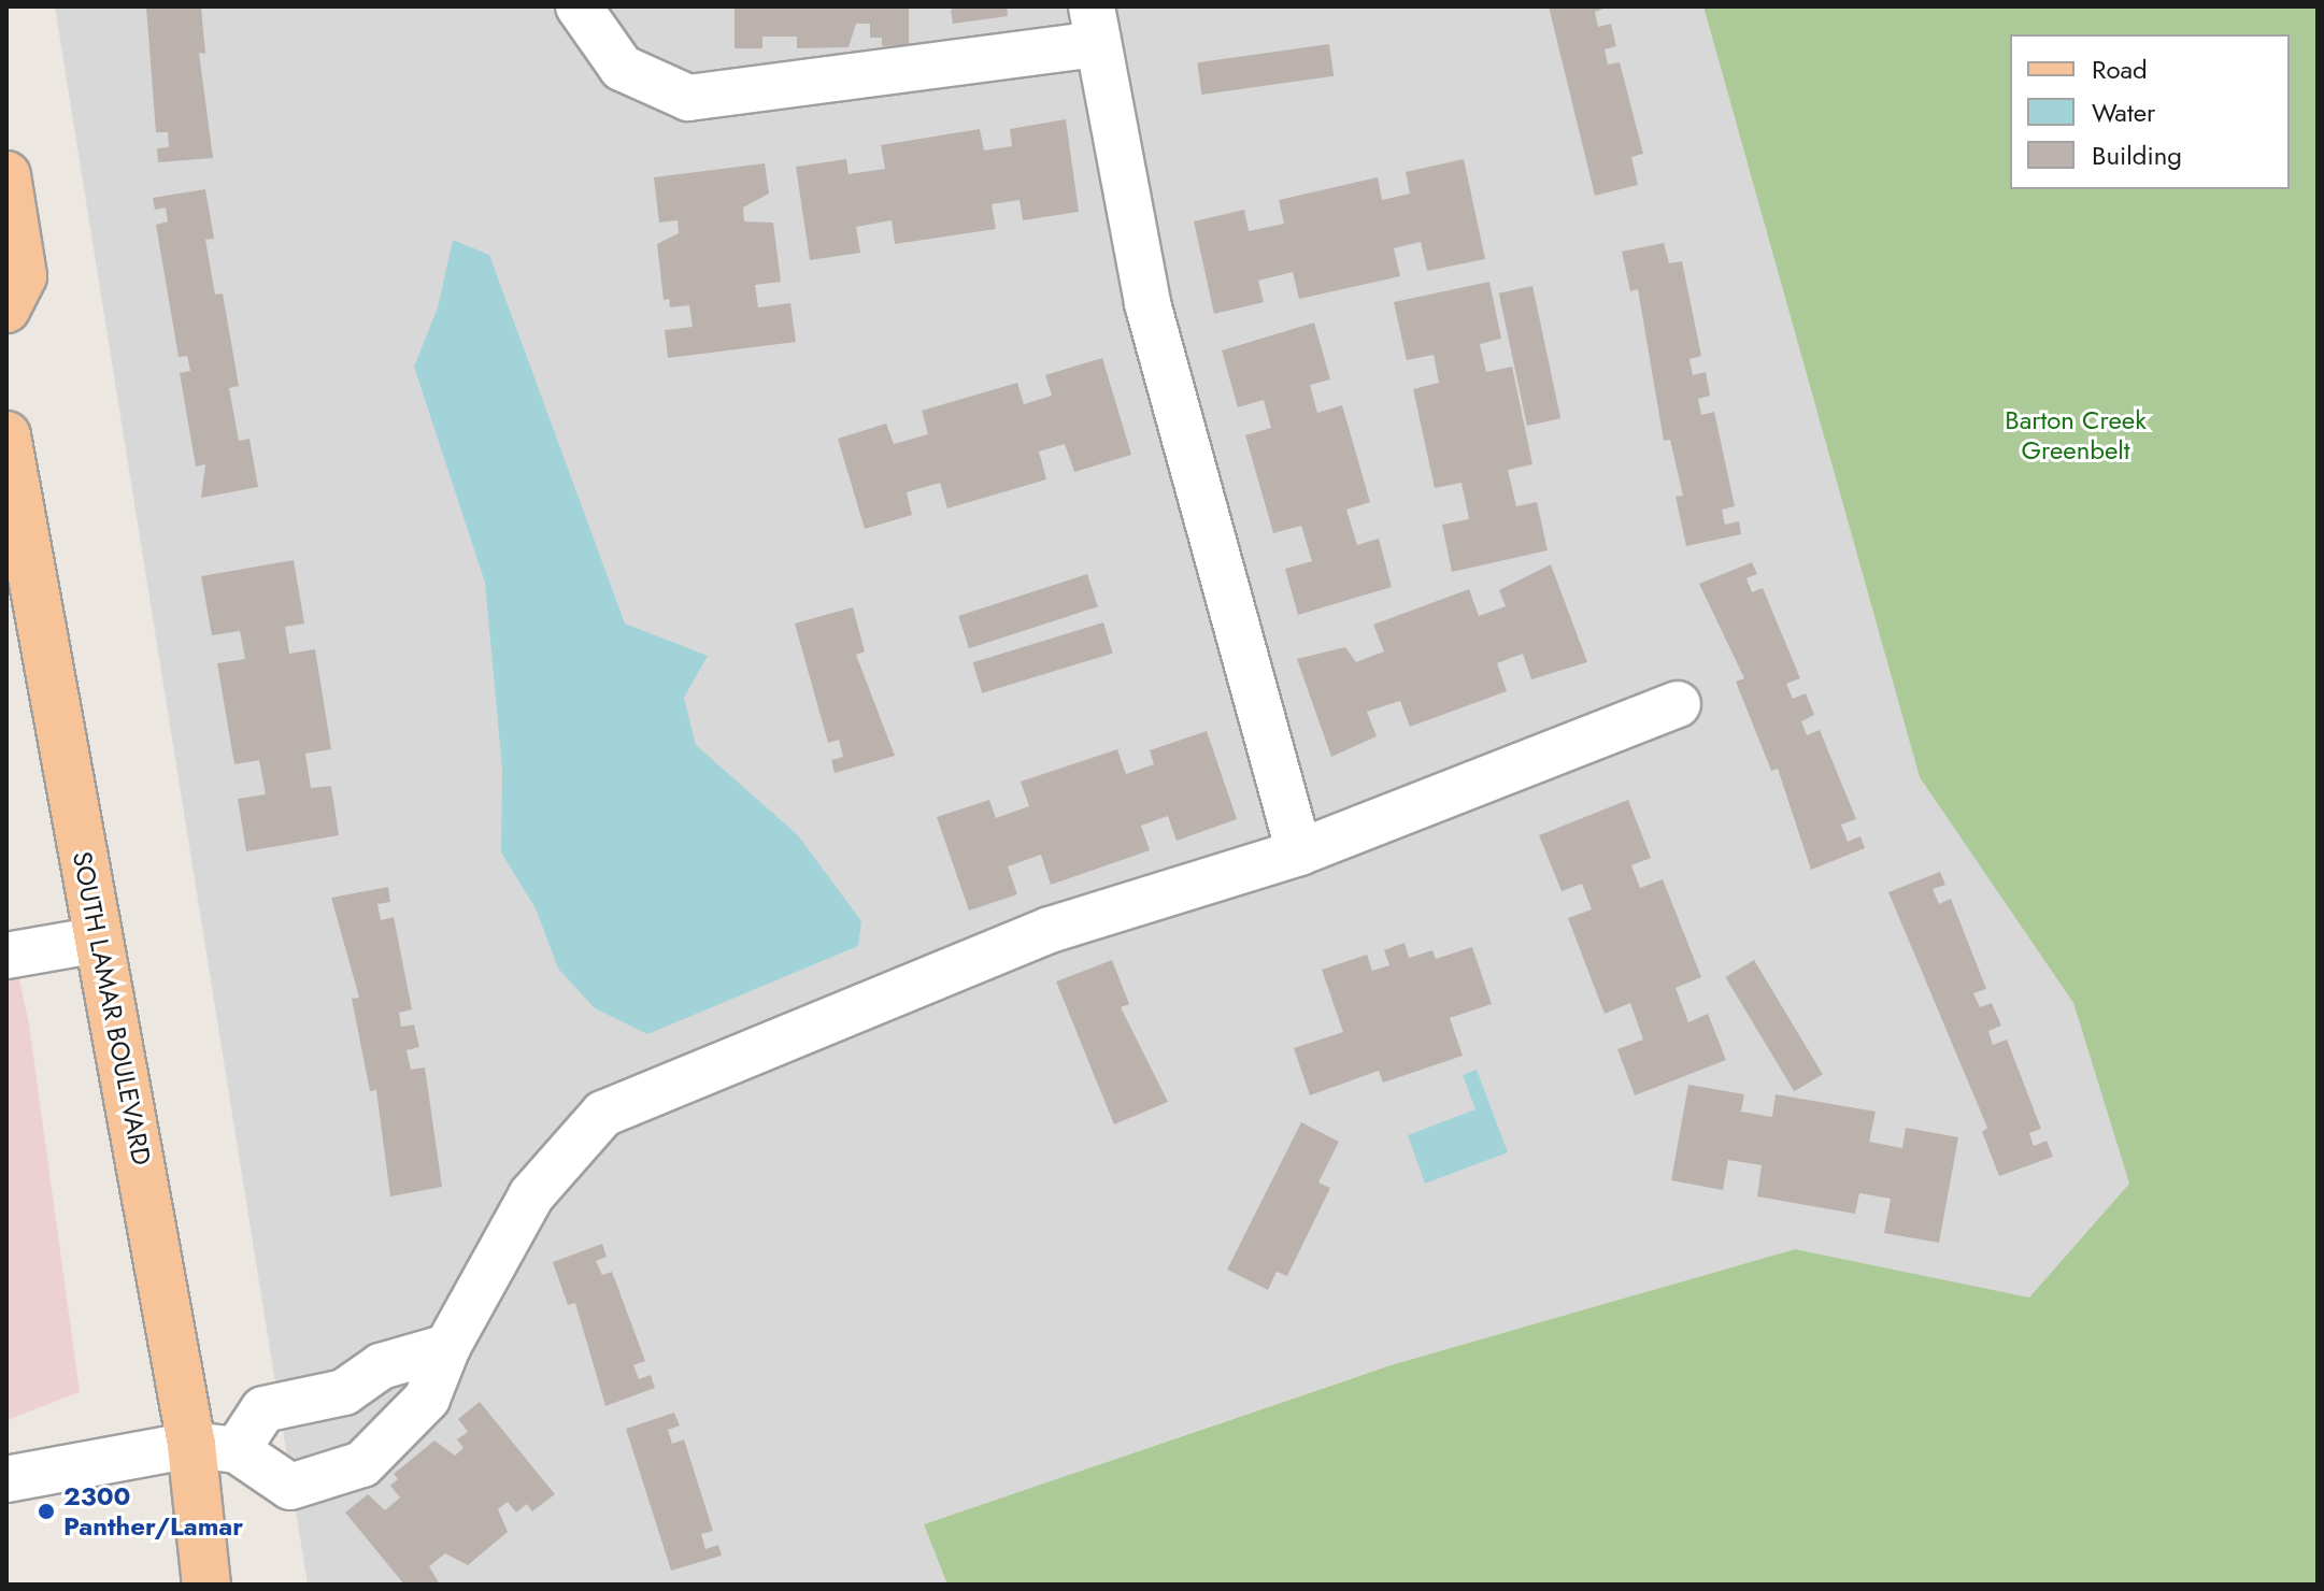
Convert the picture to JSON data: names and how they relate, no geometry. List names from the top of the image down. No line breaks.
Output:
{"streets":{"main road":["SOUTH LAMAR BOULEVARD"]},"parks":["Barton Creek Greenbelt"],"places":["2300 Panther/Lamar"],"legend":["Road","Water","Building"]}
